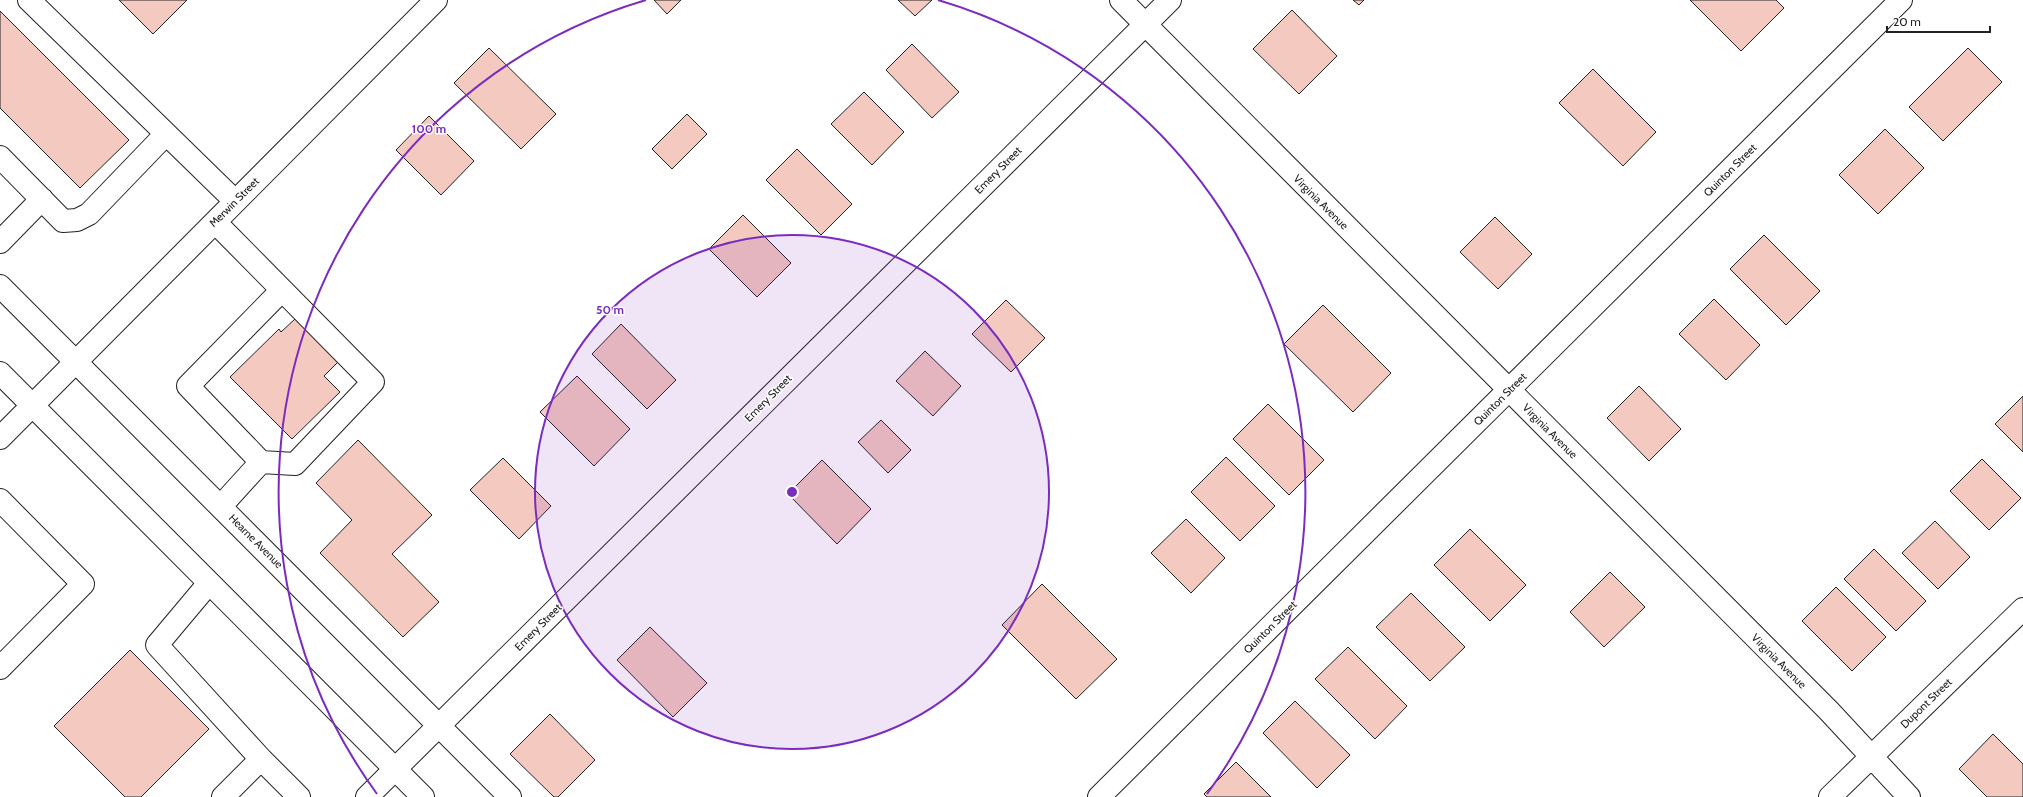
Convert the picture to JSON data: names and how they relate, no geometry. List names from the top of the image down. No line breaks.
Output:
{"streets":{"street":["Emery Street","Quinton Street","Merwin Street","Virginia Avenue","Hearne Avenue","Dupont Street"]},"crossings":[["Emery Street","Virginia Avenue"],["Emery Street","Hearne Avenue"],["Quinton Street","Virginia Avenue"],["Merwin Street","Hearne Avenue"],["Virginia Avenue","Dupont Street"]],"scale_bar":"20 m","rings":["100 m","50 m"]}
